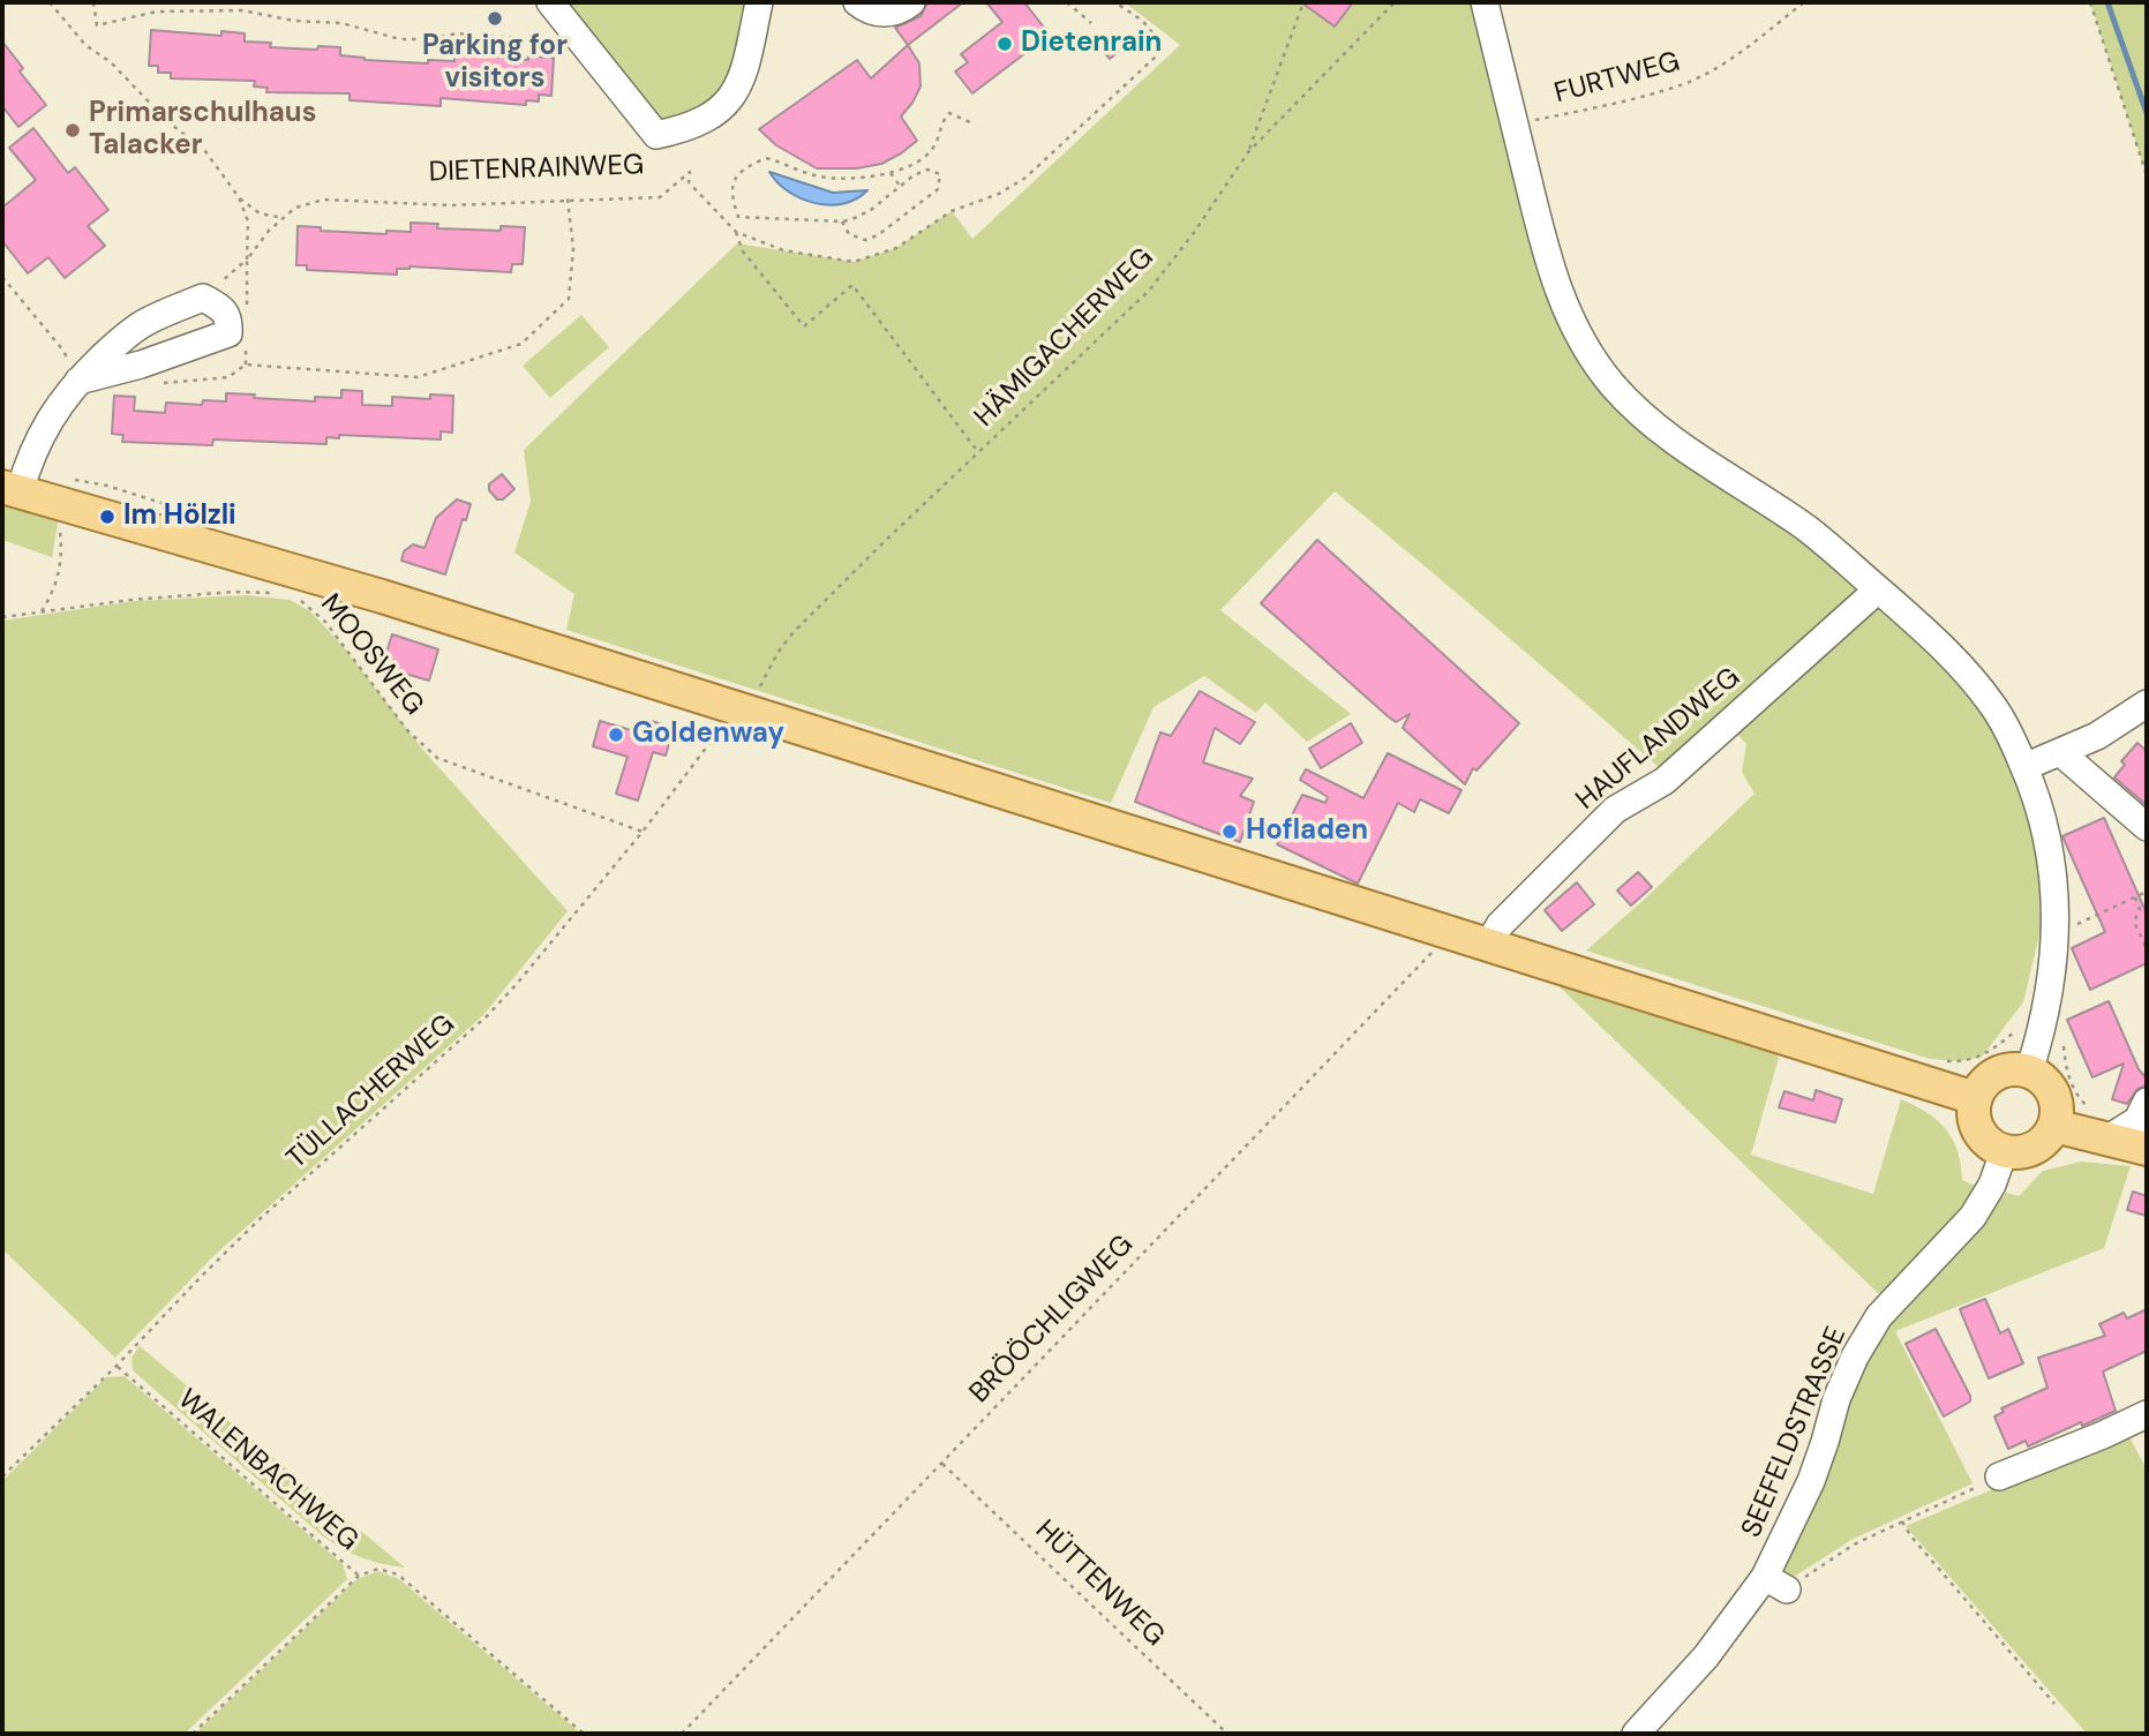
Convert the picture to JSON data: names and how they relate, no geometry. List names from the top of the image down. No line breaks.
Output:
{"streets":{"street":["DIETENRAINWEG","HAUFLANDWEG","SEEFELDSTRASSE"],"path":["FURTWEG","HÄMIGACHERWEG","MOOSWEG","TÜLLACHERWEG","BRÖÖCHLIGWEG","WALENBACHWEG","HÜTTENWEG"]},"crossings":[["HÄMIGACHERWEG","TÜLLACHERWEG"],["MOOSWEG","TÜLLACHERWEG"],["TÜLLACHERWEG","WALENBACHWEG"],["BRÖÖCHLIGWEG","HÜTTENWEG"]],"places":["Parking for visitors","Dietenrain","Primarschulhaus Talacker","Im Hölzli","Goldenway","Hofladen"]}
